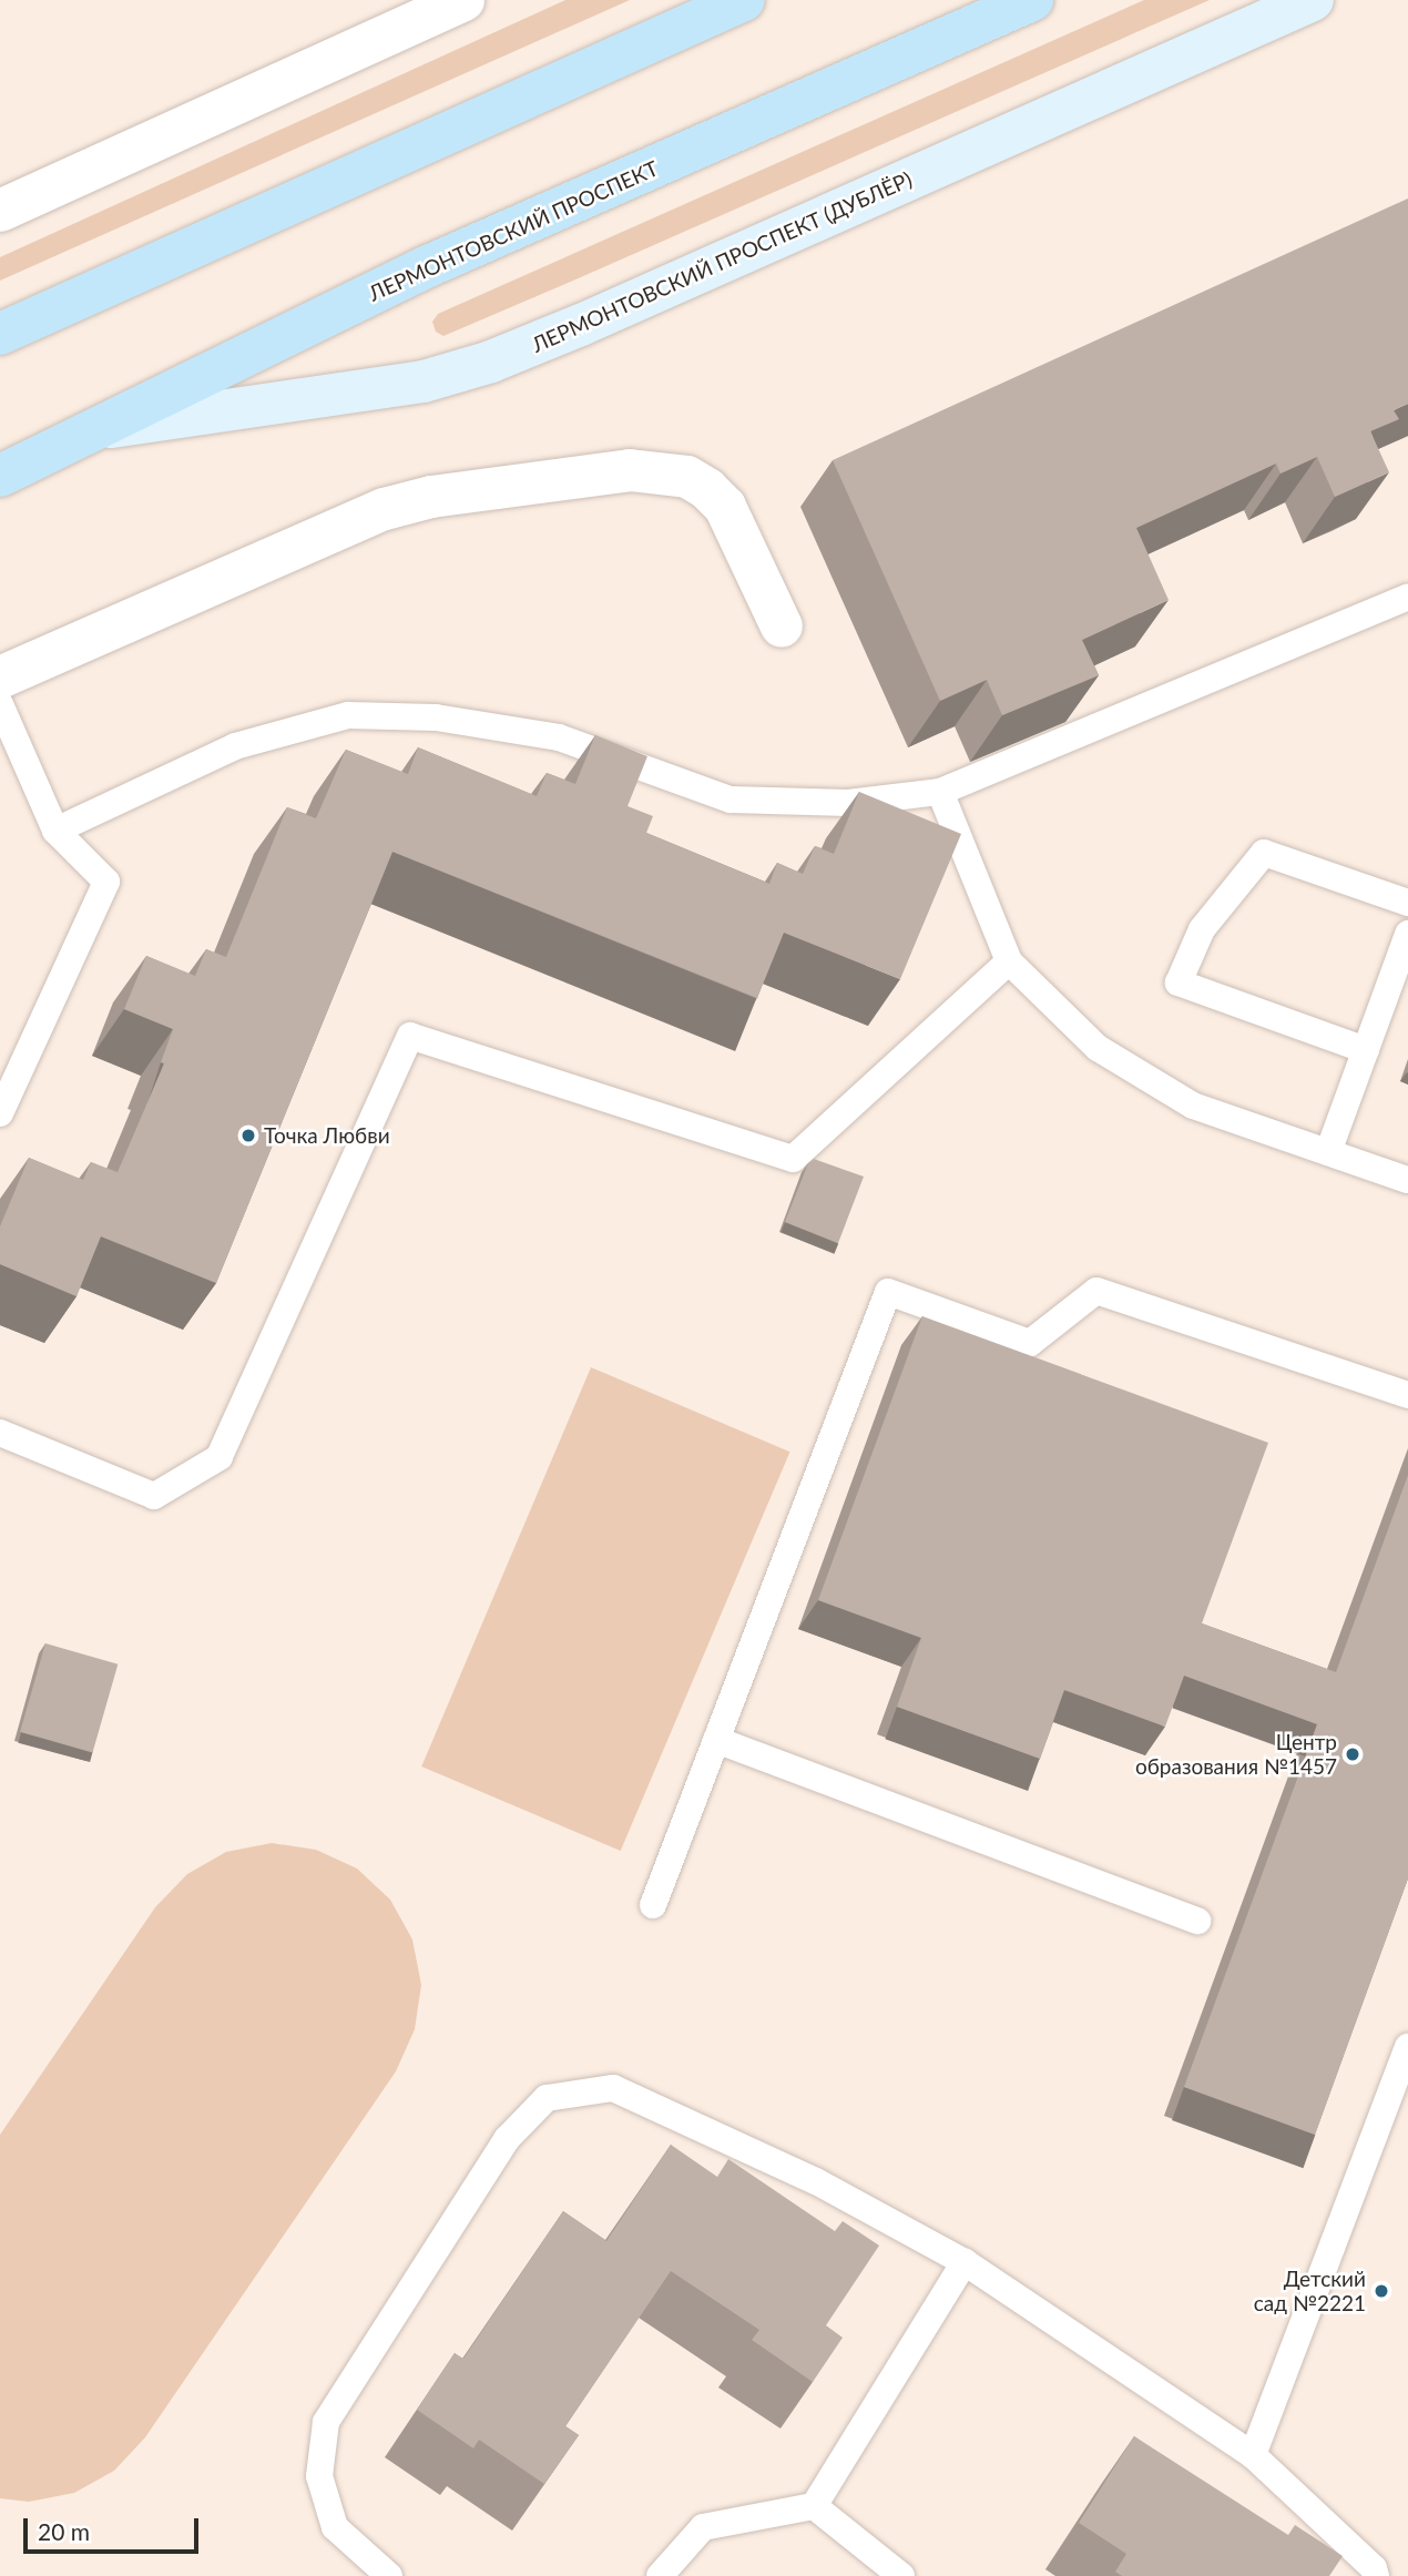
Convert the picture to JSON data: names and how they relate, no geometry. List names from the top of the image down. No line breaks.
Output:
{"streets":{"main road":["ЛЕРМОНТОВСКИЙ ПРОСПЕКТ"],"street":["ЛЕРМОНТОВСКИЙ ПРОСПЕКТ (ДУБЛЁР)"]},"crossings":[["ЛЕРМОНТОВСКИЙ ПРОСПЕКТ","ЛЕРМОНТОВСКИЙ ПРОСПЕКТ (ДУБЛЁР)"]],"places":["Точка Любви","Центр образования №1457","Детский сад №2221"],"scale_bar":"20 m"}
